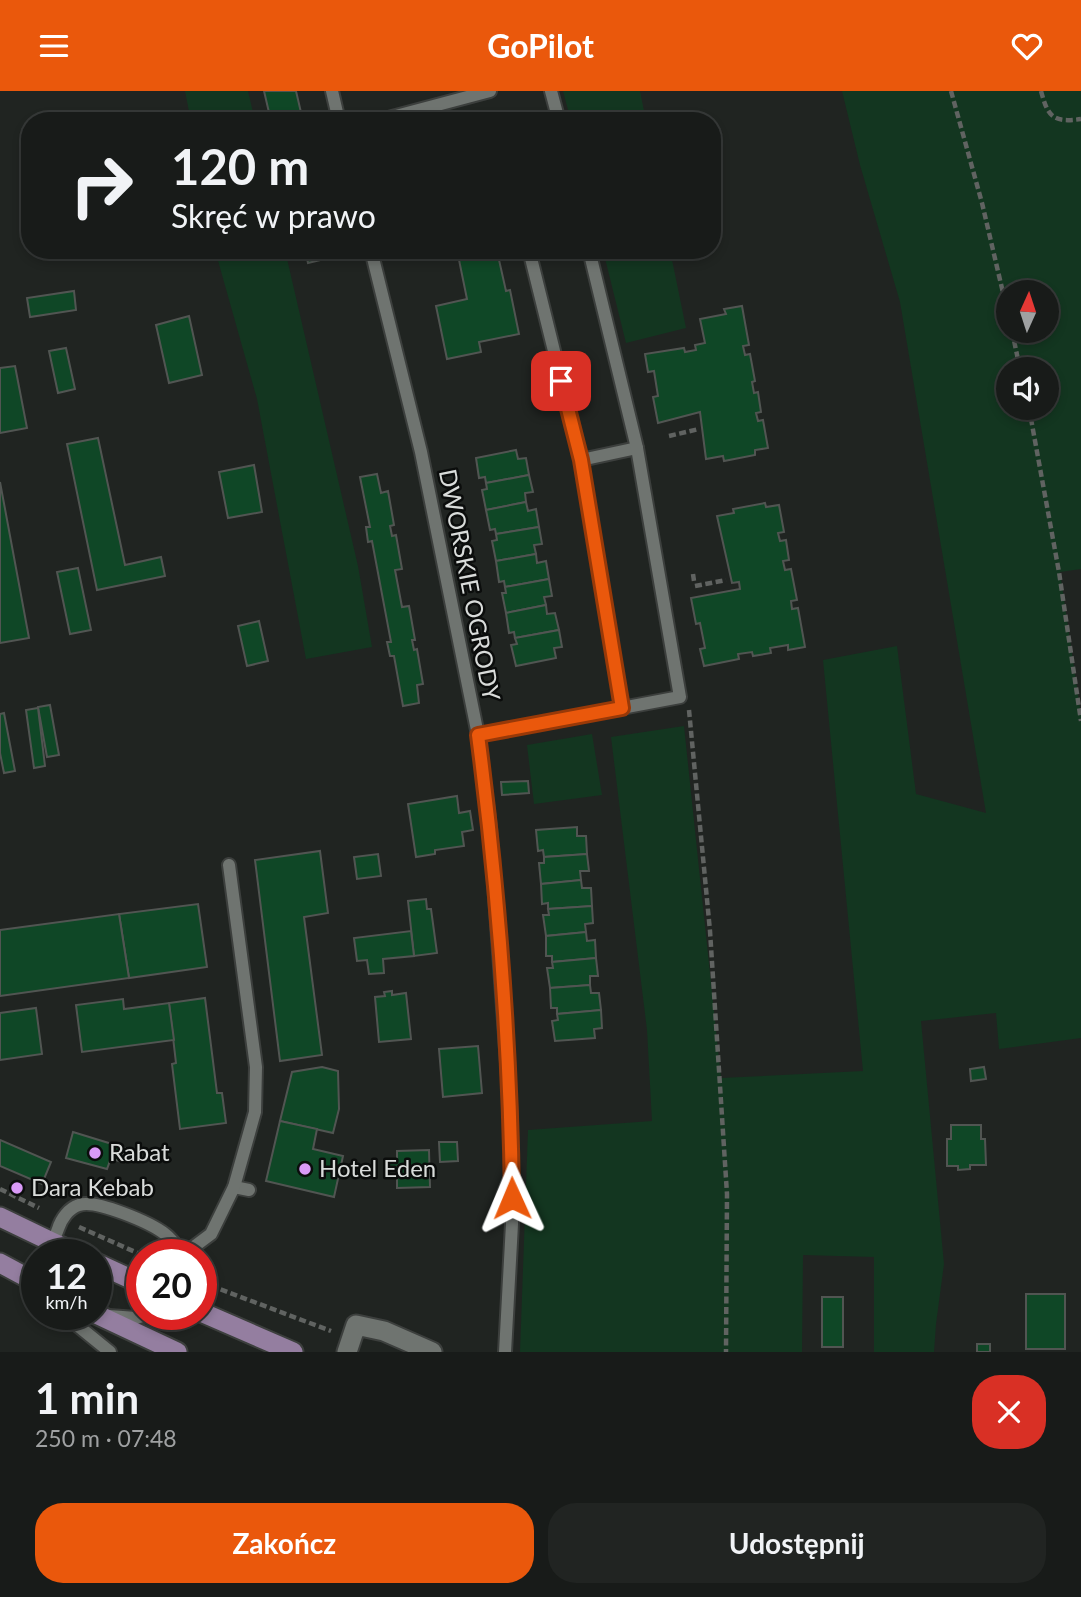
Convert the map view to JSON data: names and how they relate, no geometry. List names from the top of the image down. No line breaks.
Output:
{"streets":{"lane":["DWORSKIE OGRODY"]},"places":["Rabat","Hotel Eden","Dara Kebab"],"north":"top","page":{"header":"GoPilot","turn":["120 m","Skręć w prawo"],"speed":"12 km/h","limit":"20","heading":["1 min","250 m · 07:48"],"buttons":["Zakończ","Udostępnij"]}}
